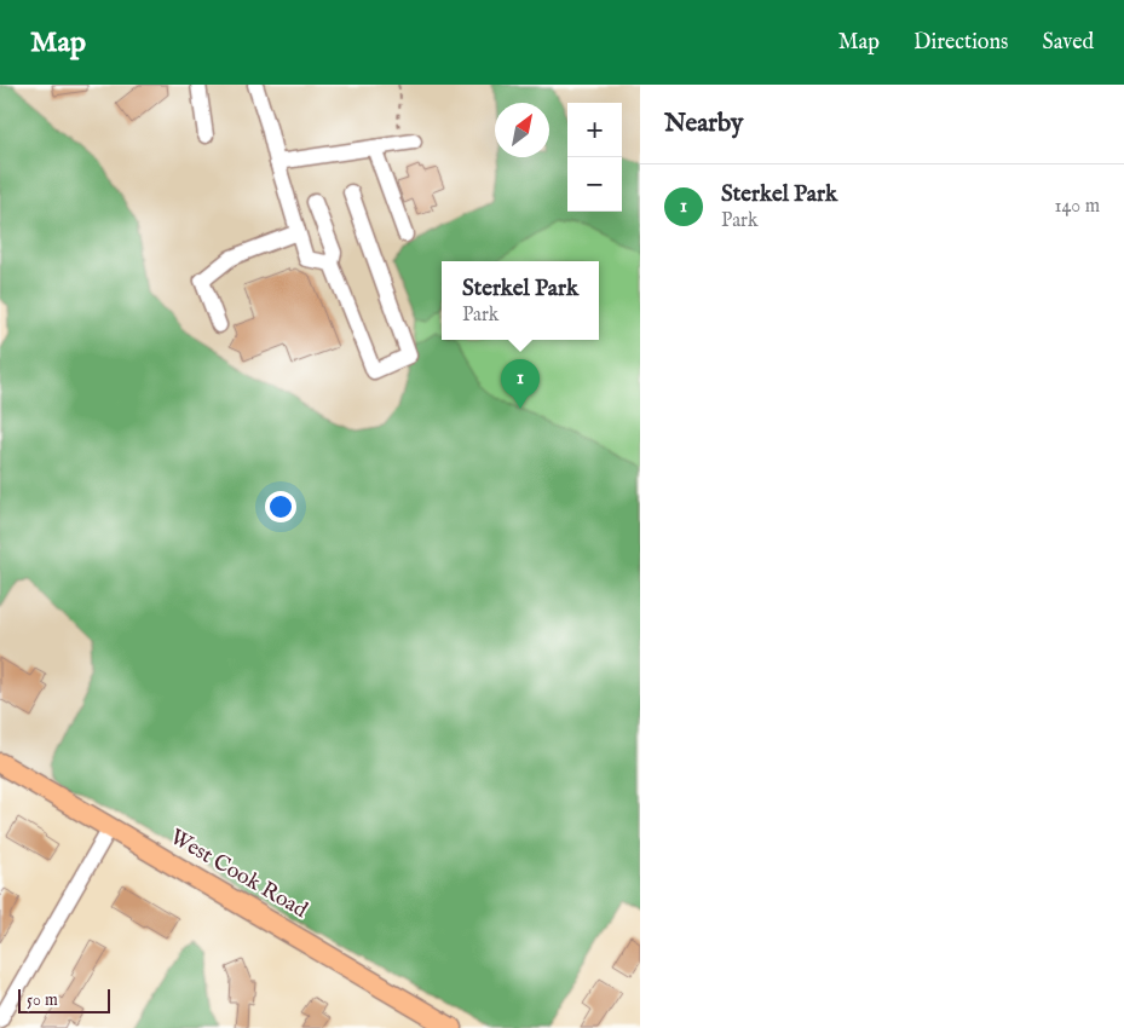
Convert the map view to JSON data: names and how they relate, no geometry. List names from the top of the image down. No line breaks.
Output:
{"streets":{"main road":["West Cook Road"]},"scale_bar":"50 m","north":"top right","page":{"header":"Map","nav":["Map","Directions","Saved"],"heading":"Nearby","map_buttons":["+","−"],"list":[{"mark":"1","name":"Sterkel Park","note":"Park","value":"140 m"}],"popup":["Sterkel Park","Park"],"pins":"1","scale":"50 m"}}
